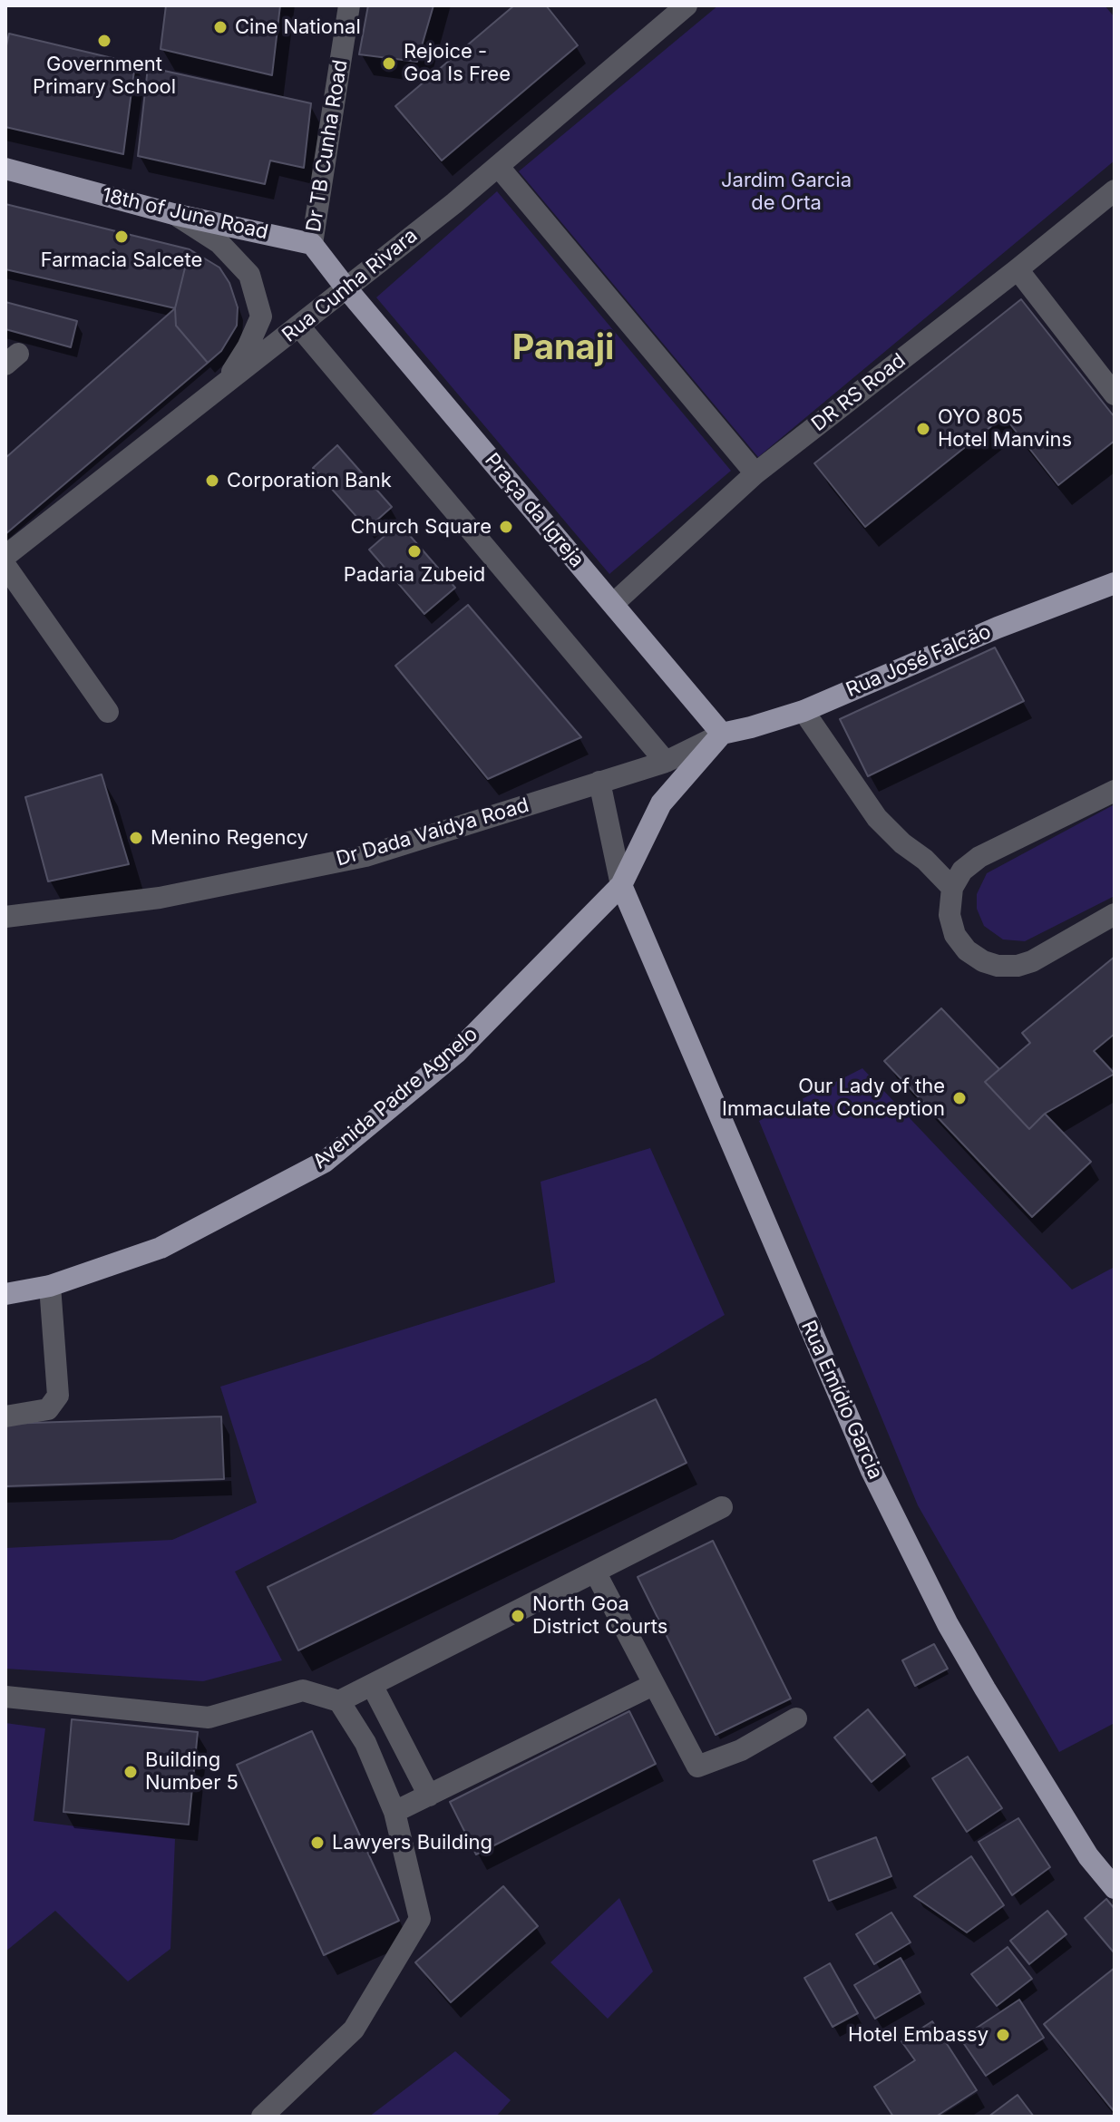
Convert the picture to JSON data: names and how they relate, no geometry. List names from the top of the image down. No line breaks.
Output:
{"streets":{"main road":["18th of June Road","Praça da Igreja","Rua José Falcão","Avenida Padre Agnelo","Rua Emídio Garcia"],"street":["Dr TB Cunha Road","Rua Cunha Rivara","DR RS Road","Dr Dada Vaidya Road"]},"crossings":[["Dr TB Cunha Road","18th of June Road"],["Rua Cunha Rivara","Praça da Igreja"],["DR RS Road","Praça da Igreja"],["Praça da Igreja","Rua José Falcão"],["Praça da Igreja","Dr Dada Vaidya Road"],["Rua José Falcão","Dr Dada Vaidya Road"],["Dr Dada Vaidya Road","Rua Emídio Garcia"],["Avenida Padre Agnelo","Rua Emídio Garcia"]],"districts":["Panaji"],"parks":["Jardim Garcia de Orta"],"places":["Cine National","Government Primary School","Rejoice - Goa Is Free","Farmacia Salcete","OYO 805 Hotel Manvins","Corporation Bank","Church Square","Padaria Zubeid","Menino Regency","Our Lady of the Immaculate Conception","North Goa District Courts","Building Number 5","Lawyers Building","Hotel Embassy"]}
